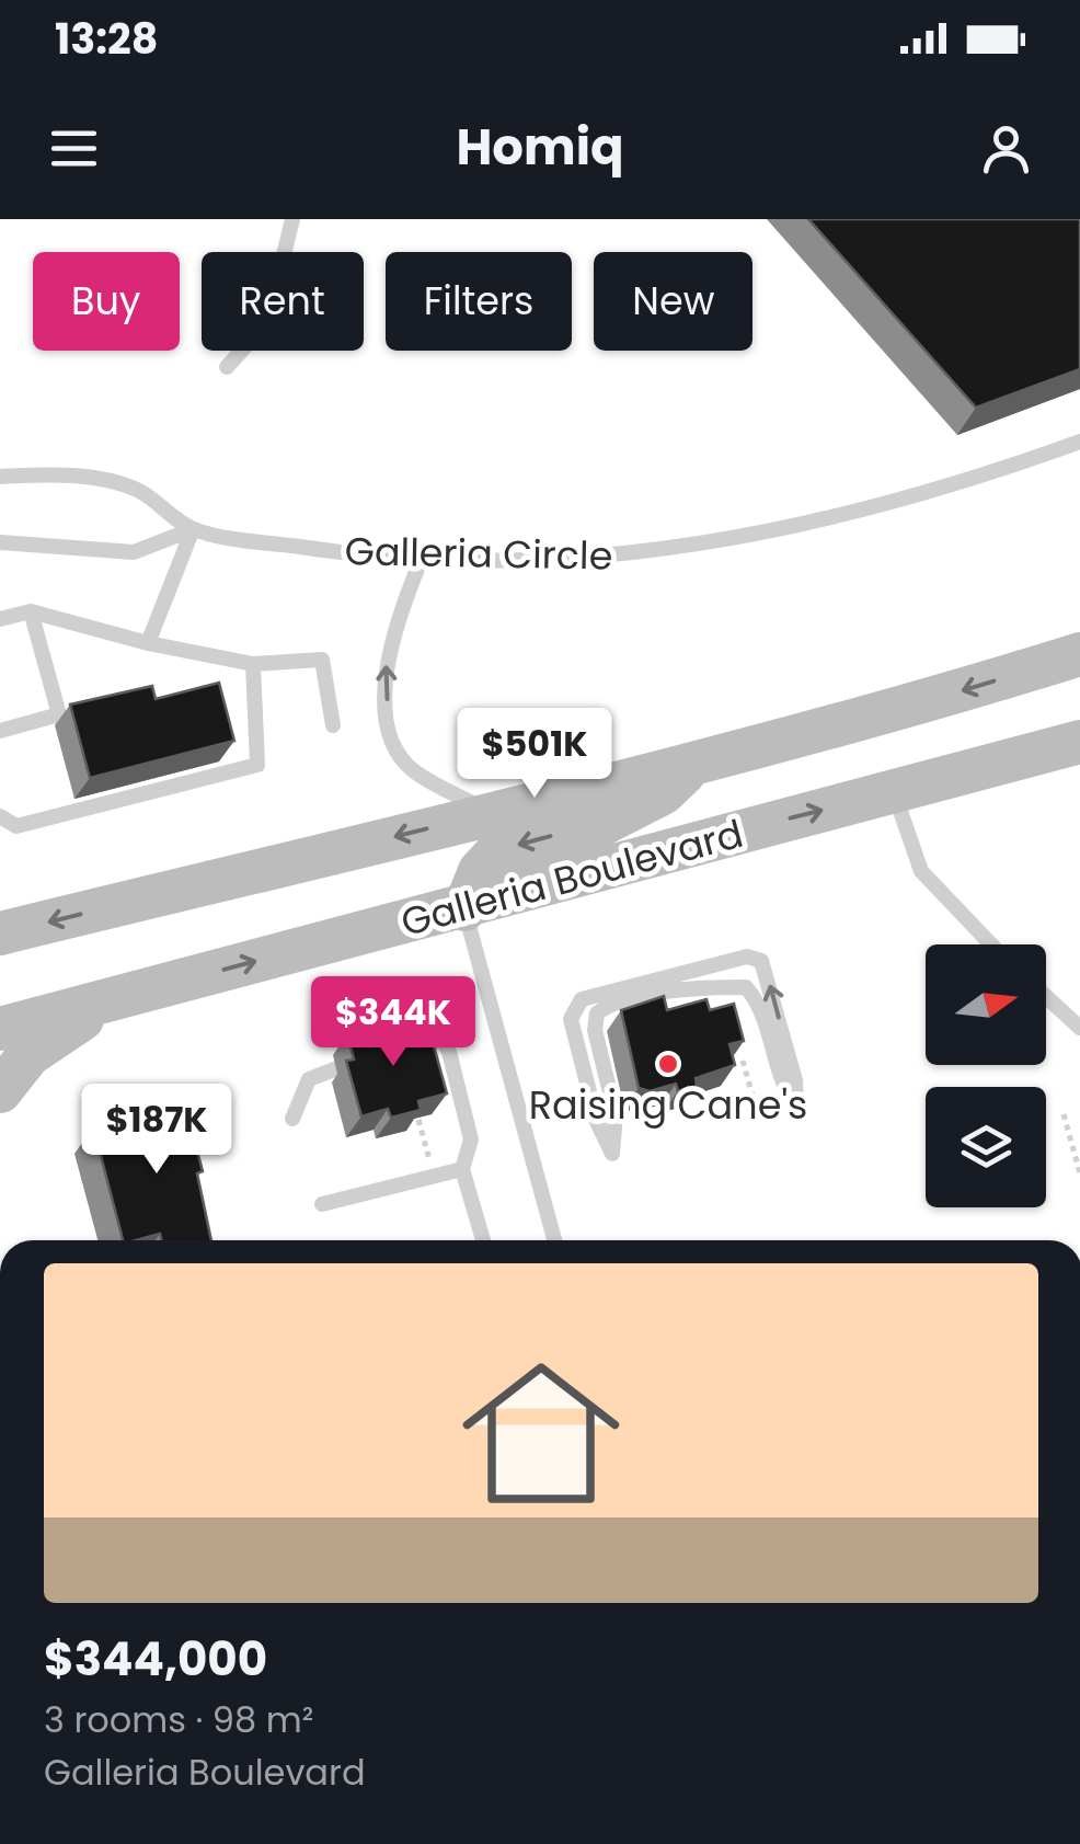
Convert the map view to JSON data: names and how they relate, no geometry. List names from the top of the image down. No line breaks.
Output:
{"streets":{"main road":["Galleria Boulevard"],"lane":["Galleria Circle"]},"places":["Raising Cane's"],"north":"right","page":{"status":"13:28","header":"Homiq","chip":["Buy","Rent","Filters","New"],"price":["$501K","$344K","$187K"],"list":[{"name":"$344,000","note":"3 rooms · 98 m² · Galleria Boulevard"}]}}
